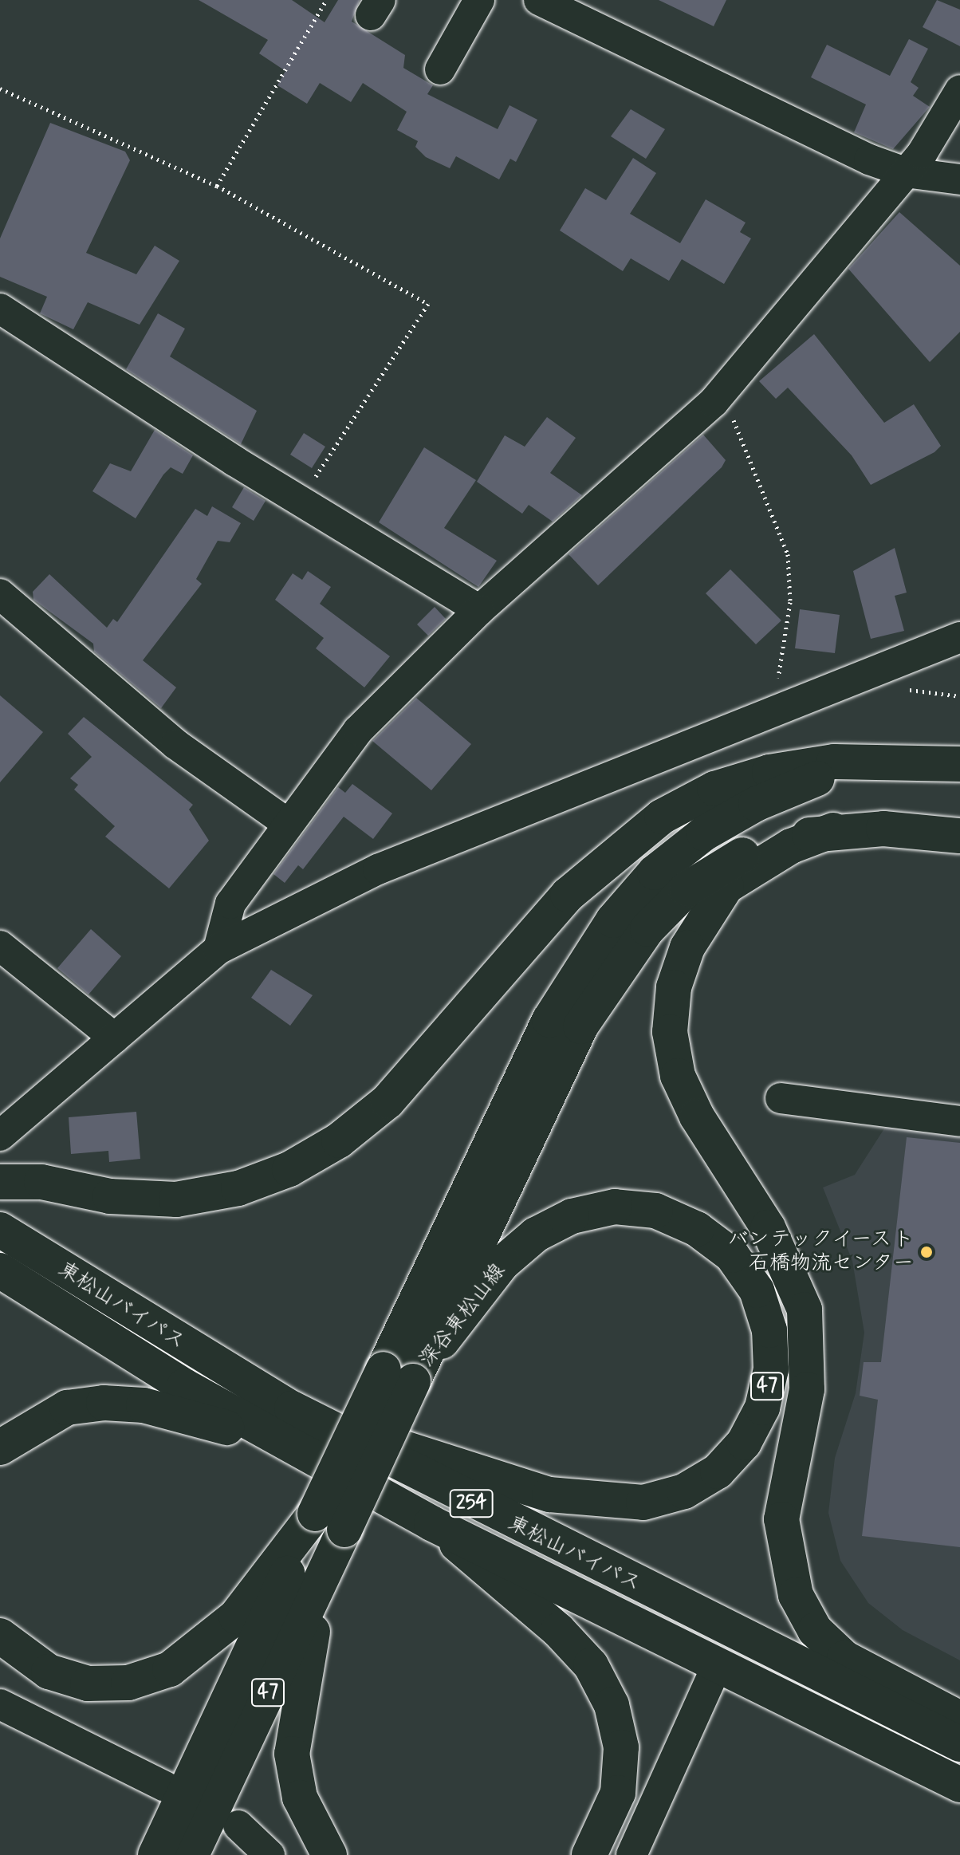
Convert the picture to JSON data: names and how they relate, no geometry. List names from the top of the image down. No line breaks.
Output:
{"streets":{"main road":["東松山バイパス","深谷東松山線","47","254"]},"crossings":[["東松山バイパス","深谷東松山線"]],"places":["バンテックイースト 石橋物流センター"]}
